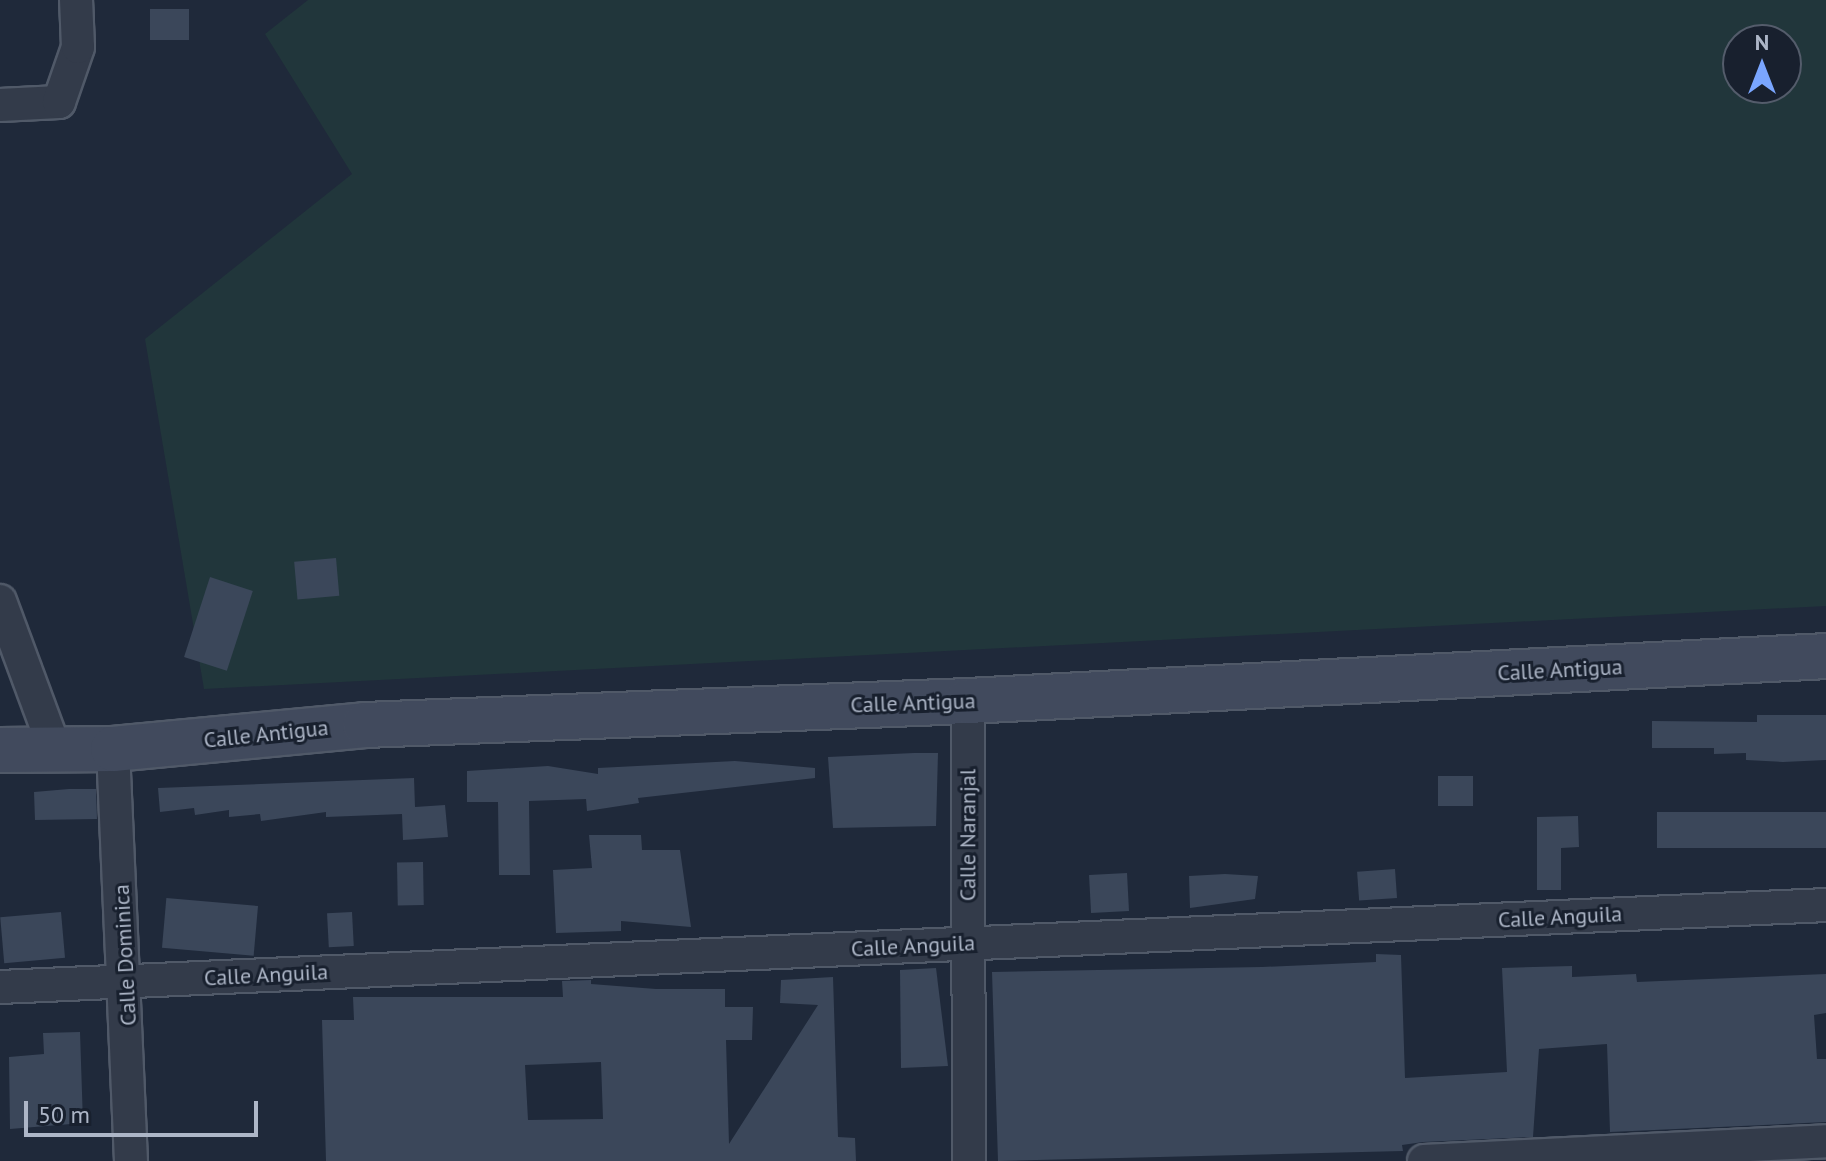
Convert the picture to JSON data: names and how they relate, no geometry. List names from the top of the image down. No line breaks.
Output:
{"streets":{"street":["Calle Antigua","Calle Naranjal","Calle Anguila","Calle Dominica"]},"crossings":[["Calle Antigua","Calle Naranjal"],["Calle Antigua","Calle Dominica"],["Calle Naranjal","Calle Anguila"],["Calle Anguila","Calle Dominica"]],"scale_bar":"50 m","north":"top"}
